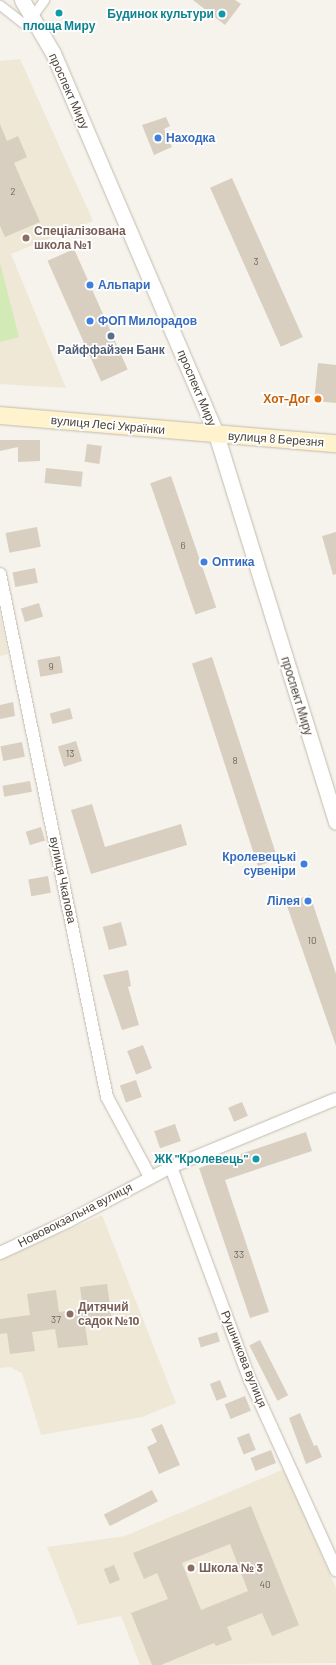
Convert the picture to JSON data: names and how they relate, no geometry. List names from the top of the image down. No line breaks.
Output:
{"streets":{"main road":["вулиця Лесі Українки","вулиця 8 Березня"],"street":["проспект Миру","вулиця Чкалова","Нововокзальна вулиця","Рушникова вулиця"]},"crossings":[["проспект Миру","вулиця Лесі Українки"],["проспект Миру","вулиця 8 Березня"],["вулиця Лесі Українки","вулиця 8 Березня"],["вулиця Чкалова","Нововокзальна вулиця"]],"places":["площа Миру","Будинок культури","Находка","Спеціалізована школа №1","Альпари","ФОП Милорадов","Райффайзен Банк","Хот-Дог","Оптика","Кролевецькі сувеніри","Лілея","ЖК \"Кролевець\"","Дитячий садок №10","Школа № 3"],"house_numbers":["2","3","6","9","13","8","10","33","37","40"]}
